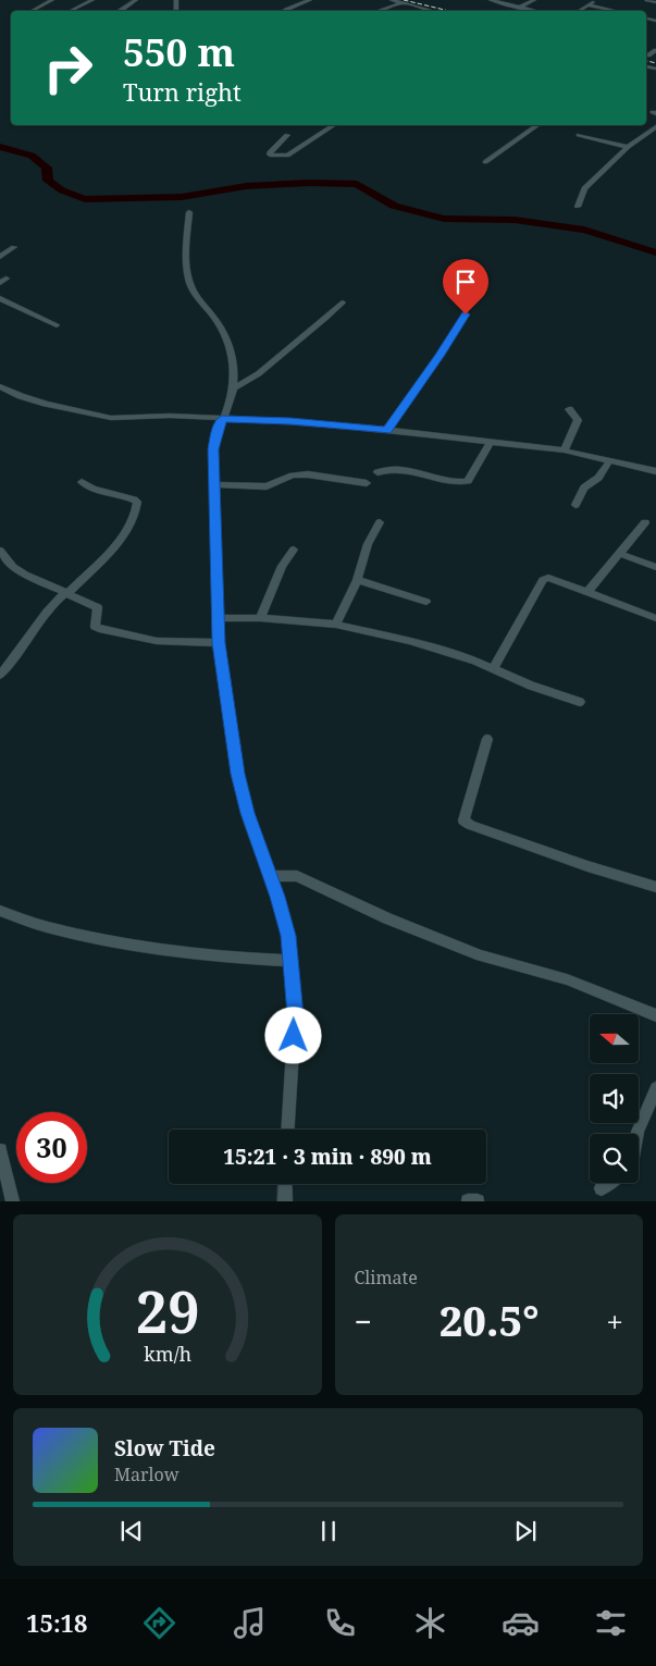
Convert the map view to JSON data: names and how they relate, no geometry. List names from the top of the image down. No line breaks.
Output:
{"north":"left","page":{"turn":["550 m","Turn right"],"limit":"30","trip":"15:21 · 3 min · 890 m","tile":"Climate","heat":["−","20.5°","+"],"song":["Slow Tide","Marlow"],"tabs":"15:18","gauge":["29","km/h"]}}
